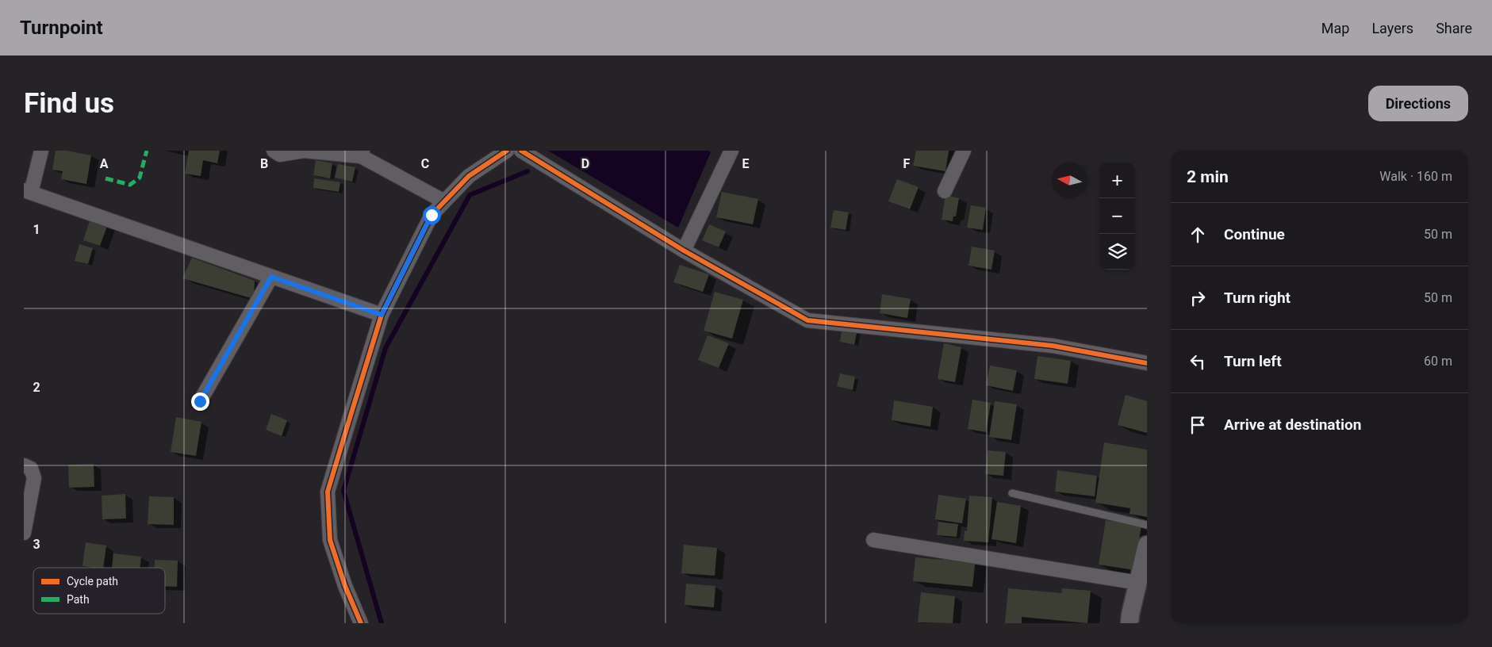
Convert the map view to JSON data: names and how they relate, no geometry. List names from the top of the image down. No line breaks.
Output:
{"legend":["Cycle path","Path"],"north":"left","page":{"header":"Turnpoint","nav":["Map","Layers","Share"],"buttons":"Directions","title":"Find us","heading":["2 min","Walk · 160 m"],"map_buttons":["+","−"],"list":[["Continue","50 m"],["Turn right","50 m"],["Turn left","60 m"],"Arrive at destination"]},"grid":{"columns":["A","B","C","D","E","F"],"rows":["1","2","3"]}}
